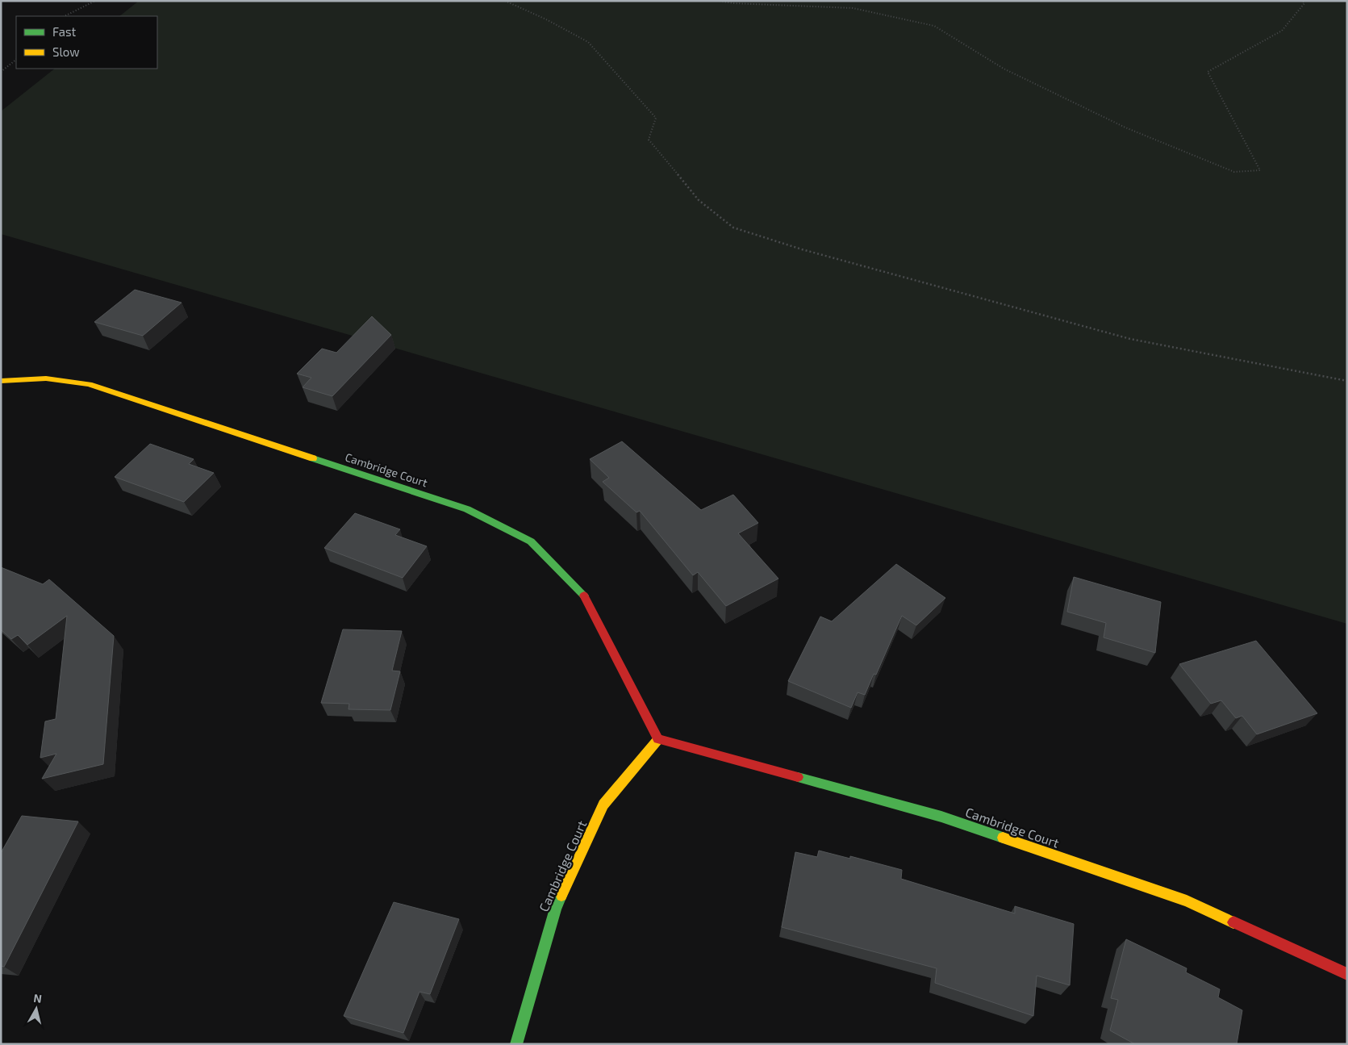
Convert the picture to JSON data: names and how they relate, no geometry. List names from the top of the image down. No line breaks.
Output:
{"streets":{"street":["Cambridge Court"]},"legend":["Fast","Slow"],"north":"top"}
